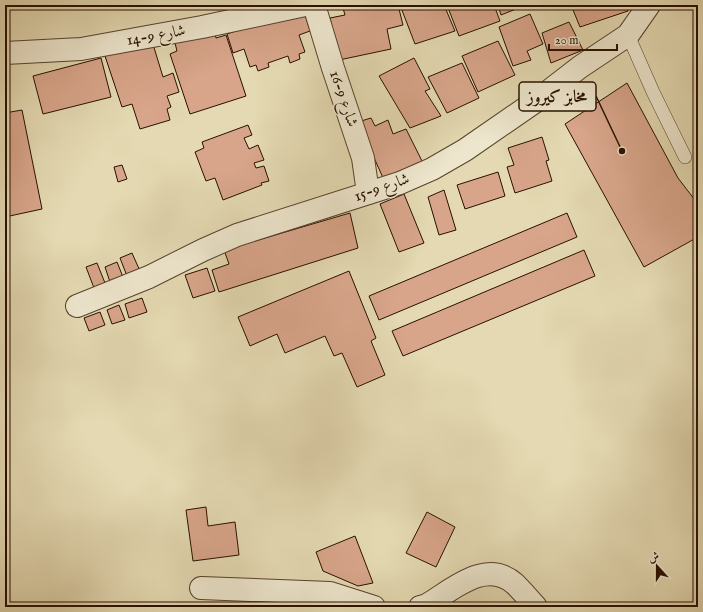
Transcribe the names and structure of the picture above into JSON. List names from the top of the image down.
{
  "streets": {
    "street": ["شارع 9-14", "شارع 9-16", "شارع 9-15"]
  },
  "crossings": [
    ["شارع 9-16", "شارع 9-15"]
  ],
  "places": ["مخابز كيروز"],
  "scale_bar": "20 m",
  "north": "top"
}
